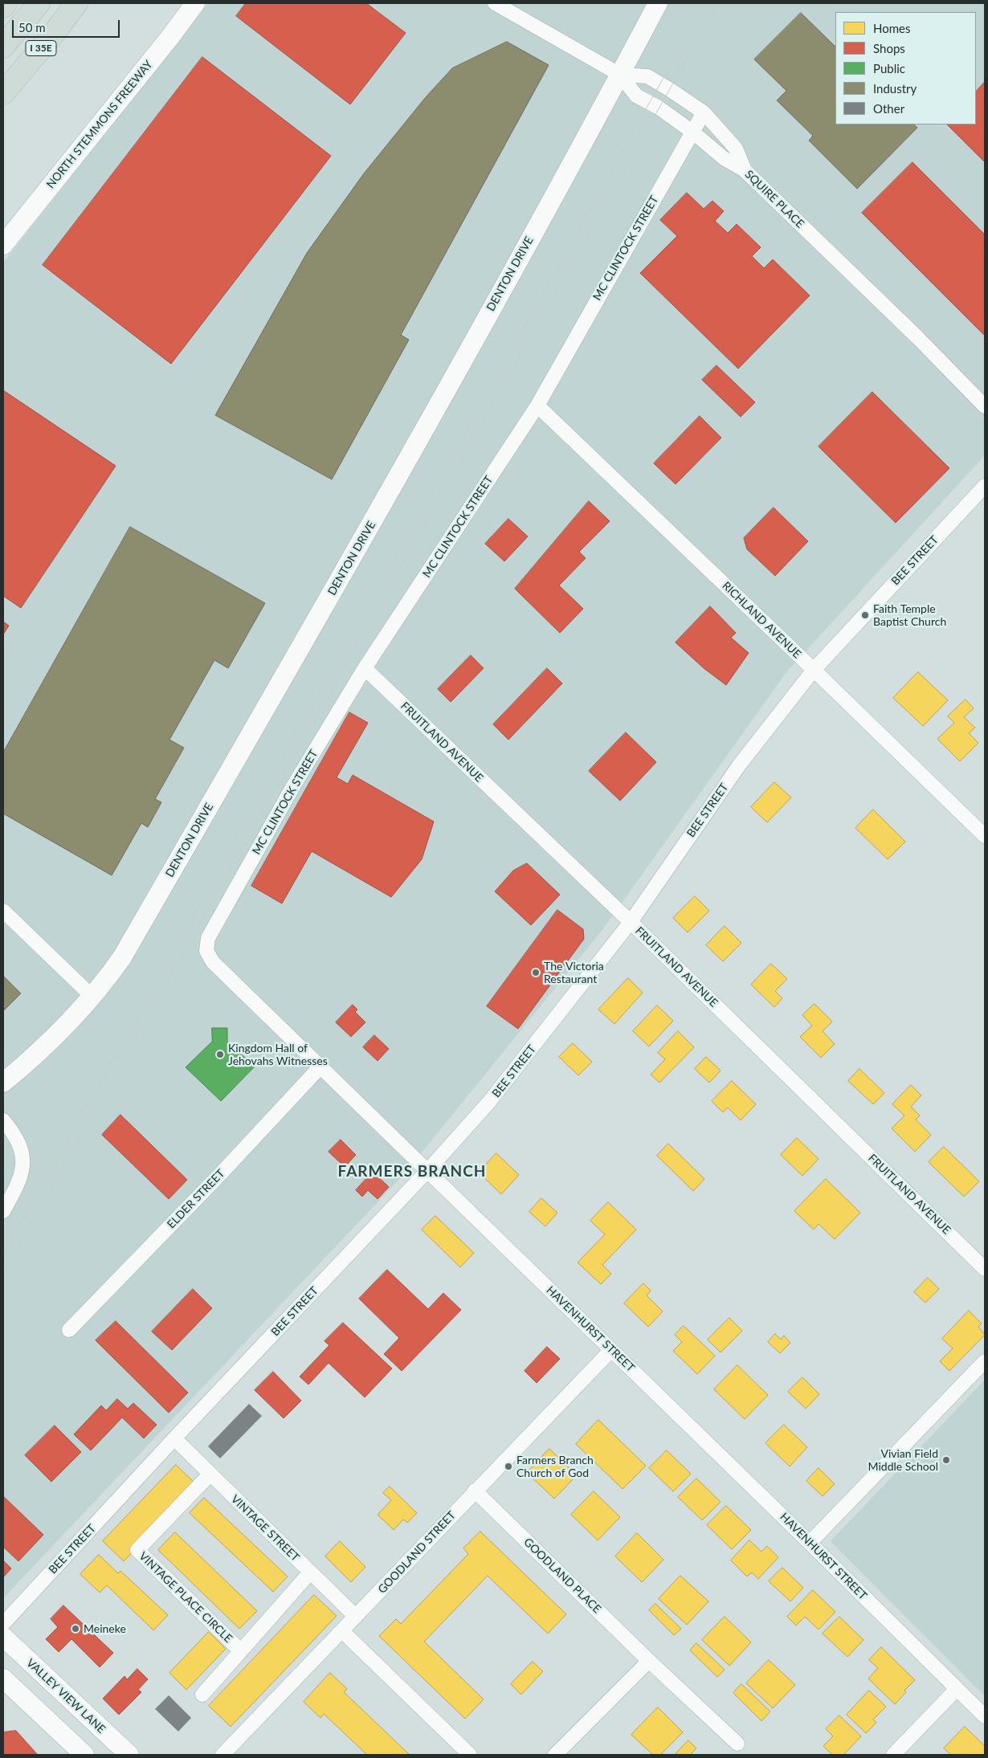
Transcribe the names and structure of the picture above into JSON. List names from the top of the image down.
{
  "streets": {
    "highway": ["I 35E"],
    "street": [
      "NORTH STEMMONS FREEWAY",
      "SQUIRE PLACE",
      "MC CLINTOCK STREET",
      "DENTON DRIVE",
      "BEE STREET",
      "RICHLAND AVENUE",
      "FRUITLAND AVENUE",
      "ELDER STREET",
      "HAVENHURST STREET",
      "VINTAGE STREET",
      "GOODLAND STREET",
      "GOODLAND PLACE",
      "VINTAGE PLACE CIRCLE",
      "VALLEY VIEW LANE"
    ]
  },
  "crossings": [
    ["SQUIRE PLACE", "MC CLINTOCK STREET"],
    ["SQUIRE PLACE", "DENTON DRIVE"],
    ["MC CLINTOCK STREET", "RICHLAND AVENUE"],
    ["MC CLINTOCK STREET", "FRUITLAND AVENUE"],
    ["MC CLINTOCK STREET", "HAVENHURST STREET"],
    ["BEE STREET", "RICHLAND AVENUE"],
    ["BEE STREET", "FRUITLAND AVENUE"],
    ["BEE STREET", "HAVENHURST STREET"],
    ["BEE STREET", "VINTAGE STREET"],
    ["ELDER STREET", "HAVENHURST STREET"],
    ["HAVENHURST STREET", "GOODLAND STREET"],
    ["VINTAGE STREET", "GOODLAND STREET"],
    ["VINTAGE STREET", "VINTAGE PLACE CIRCLE"],
    ["GOODLAND STREET", "GOODLAND PLACE"]
  ],
  "districts": ["FARMERS BRANCH"],
  "places": [
    "Faith Temple Baptist Church",
    "The Victoria Restaurant",
    "Kingdom Hall of Jehovahs Witnesses",
    "Vivian Field Middle School",
    "Farmers Branch Church of God",
    "Meineke"
  ],
  "legend": [
    "Homes",
    "Shops",
    "Public",
    "Industry",
    "Other"
  ],
  "scale_bar": "50 m"
}
